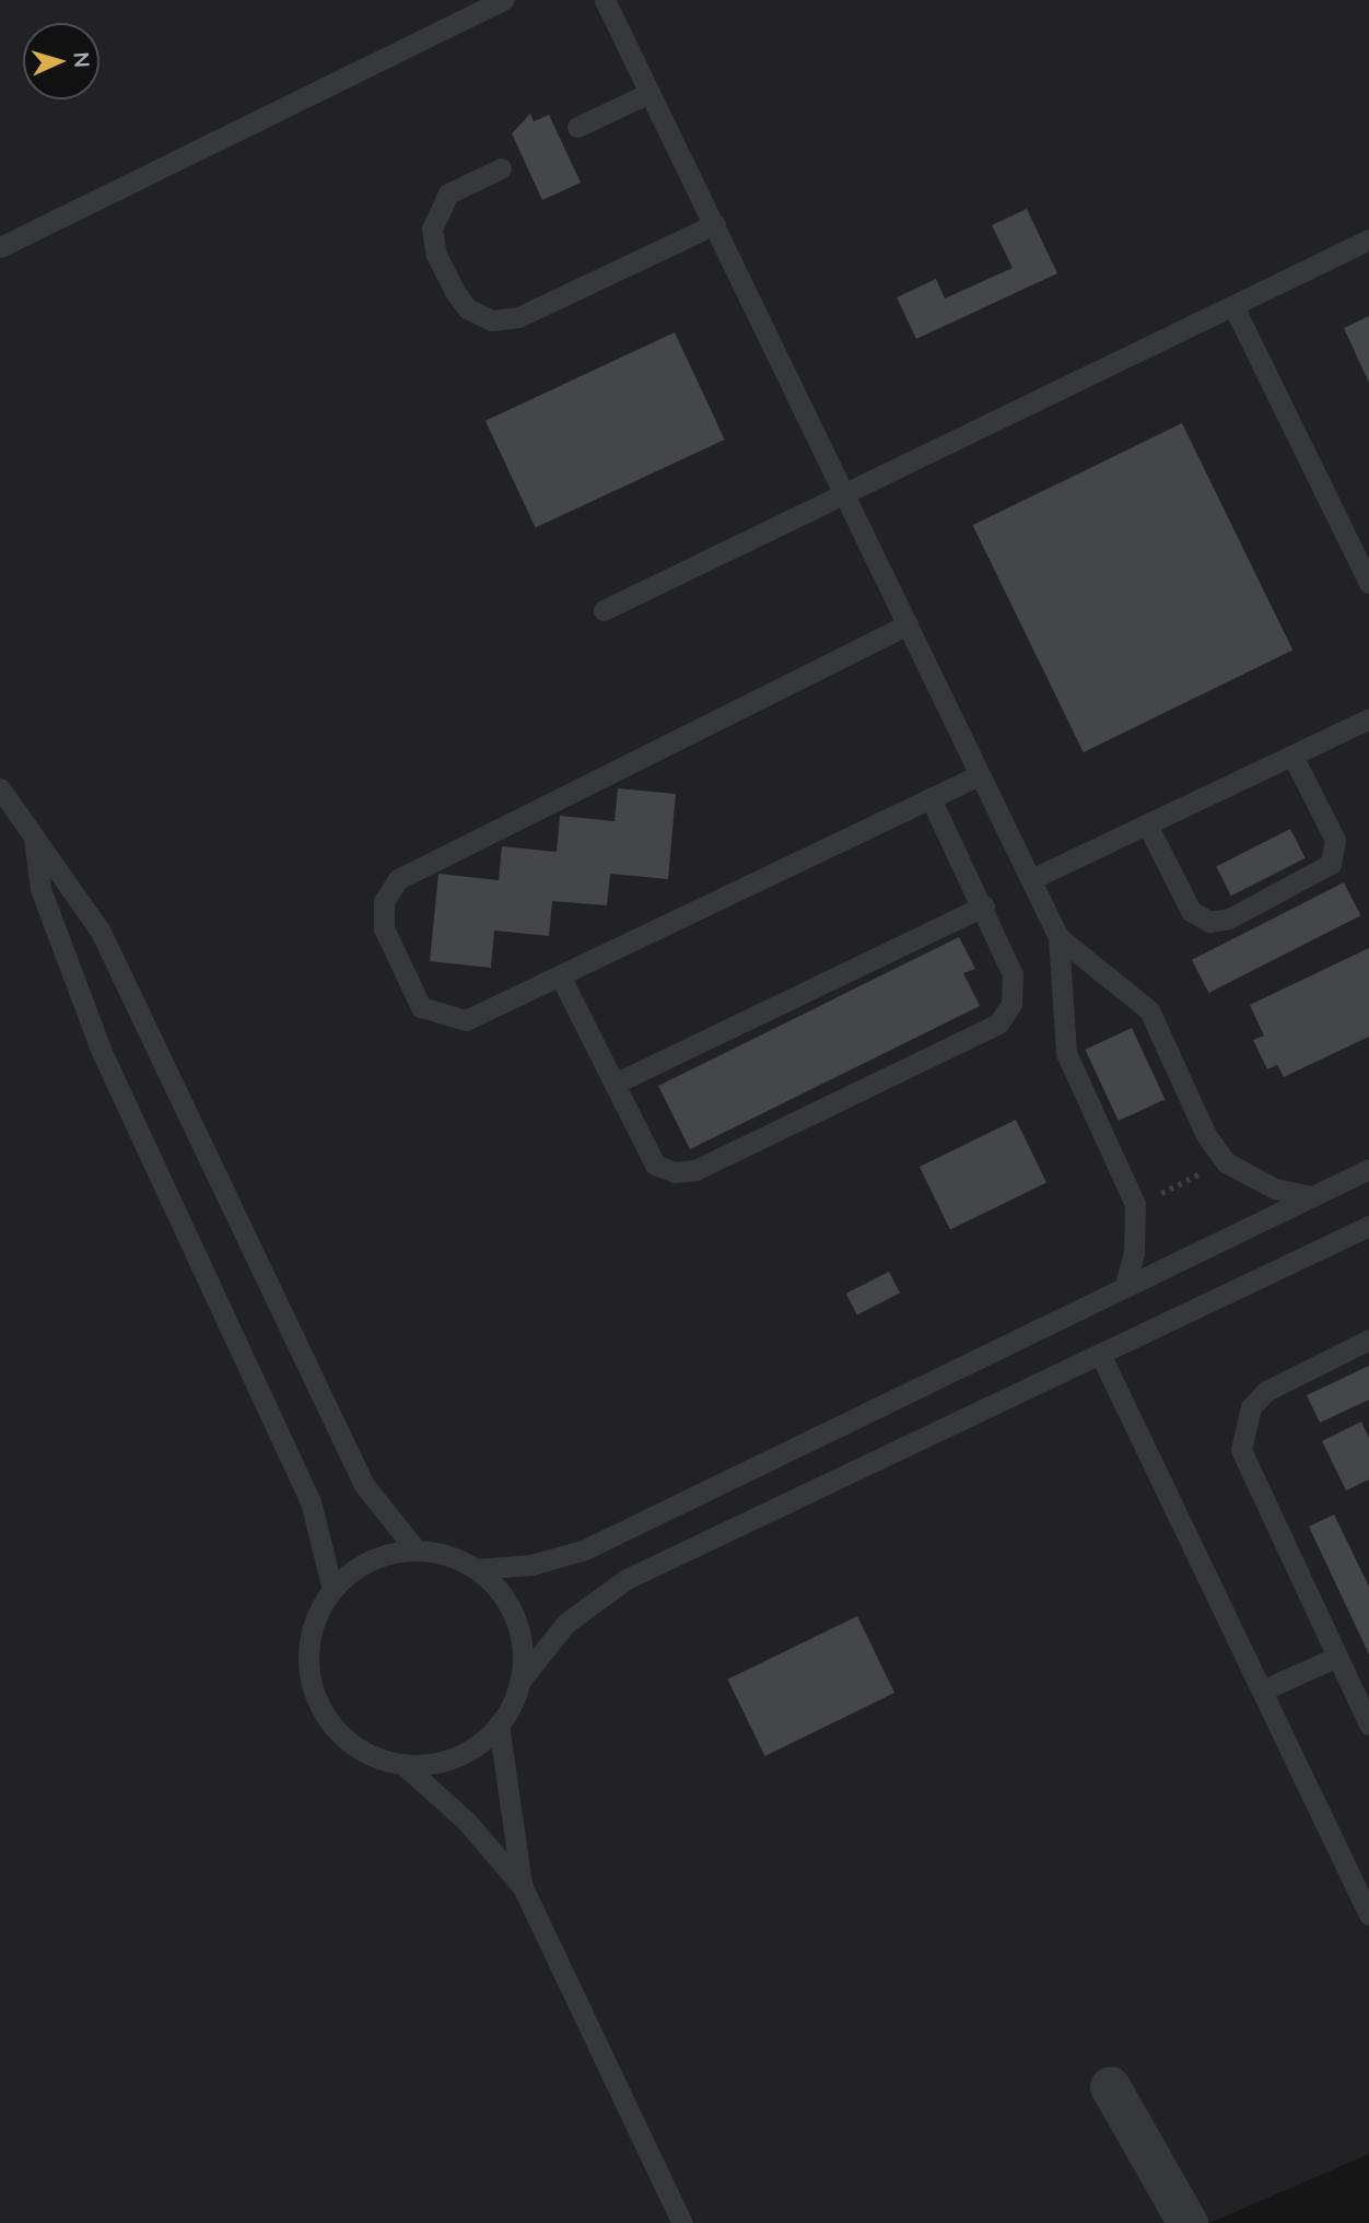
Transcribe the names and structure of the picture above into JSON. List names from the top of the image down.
{
  "north": "right"
}
